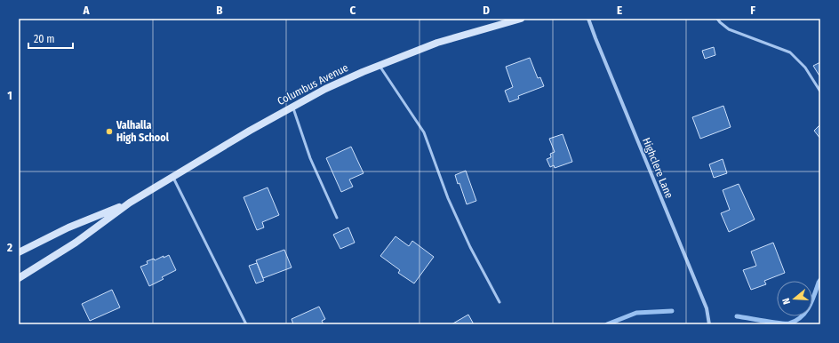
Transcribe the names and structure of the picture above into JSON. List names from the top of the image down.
{
  "streets": {
    "street": ["Columbus Avenue", "Highclere Lane"]
  },
  "places": ["Valhalla High School"],
  "scale_bar": "20 m",
  "north": "left",
  "grid": {
    "columns": [
      "A",
      "B",
      "C",
      "D",
      "E",
      "F"
    ],
    "rows": ["1", "2"]
  }
}
